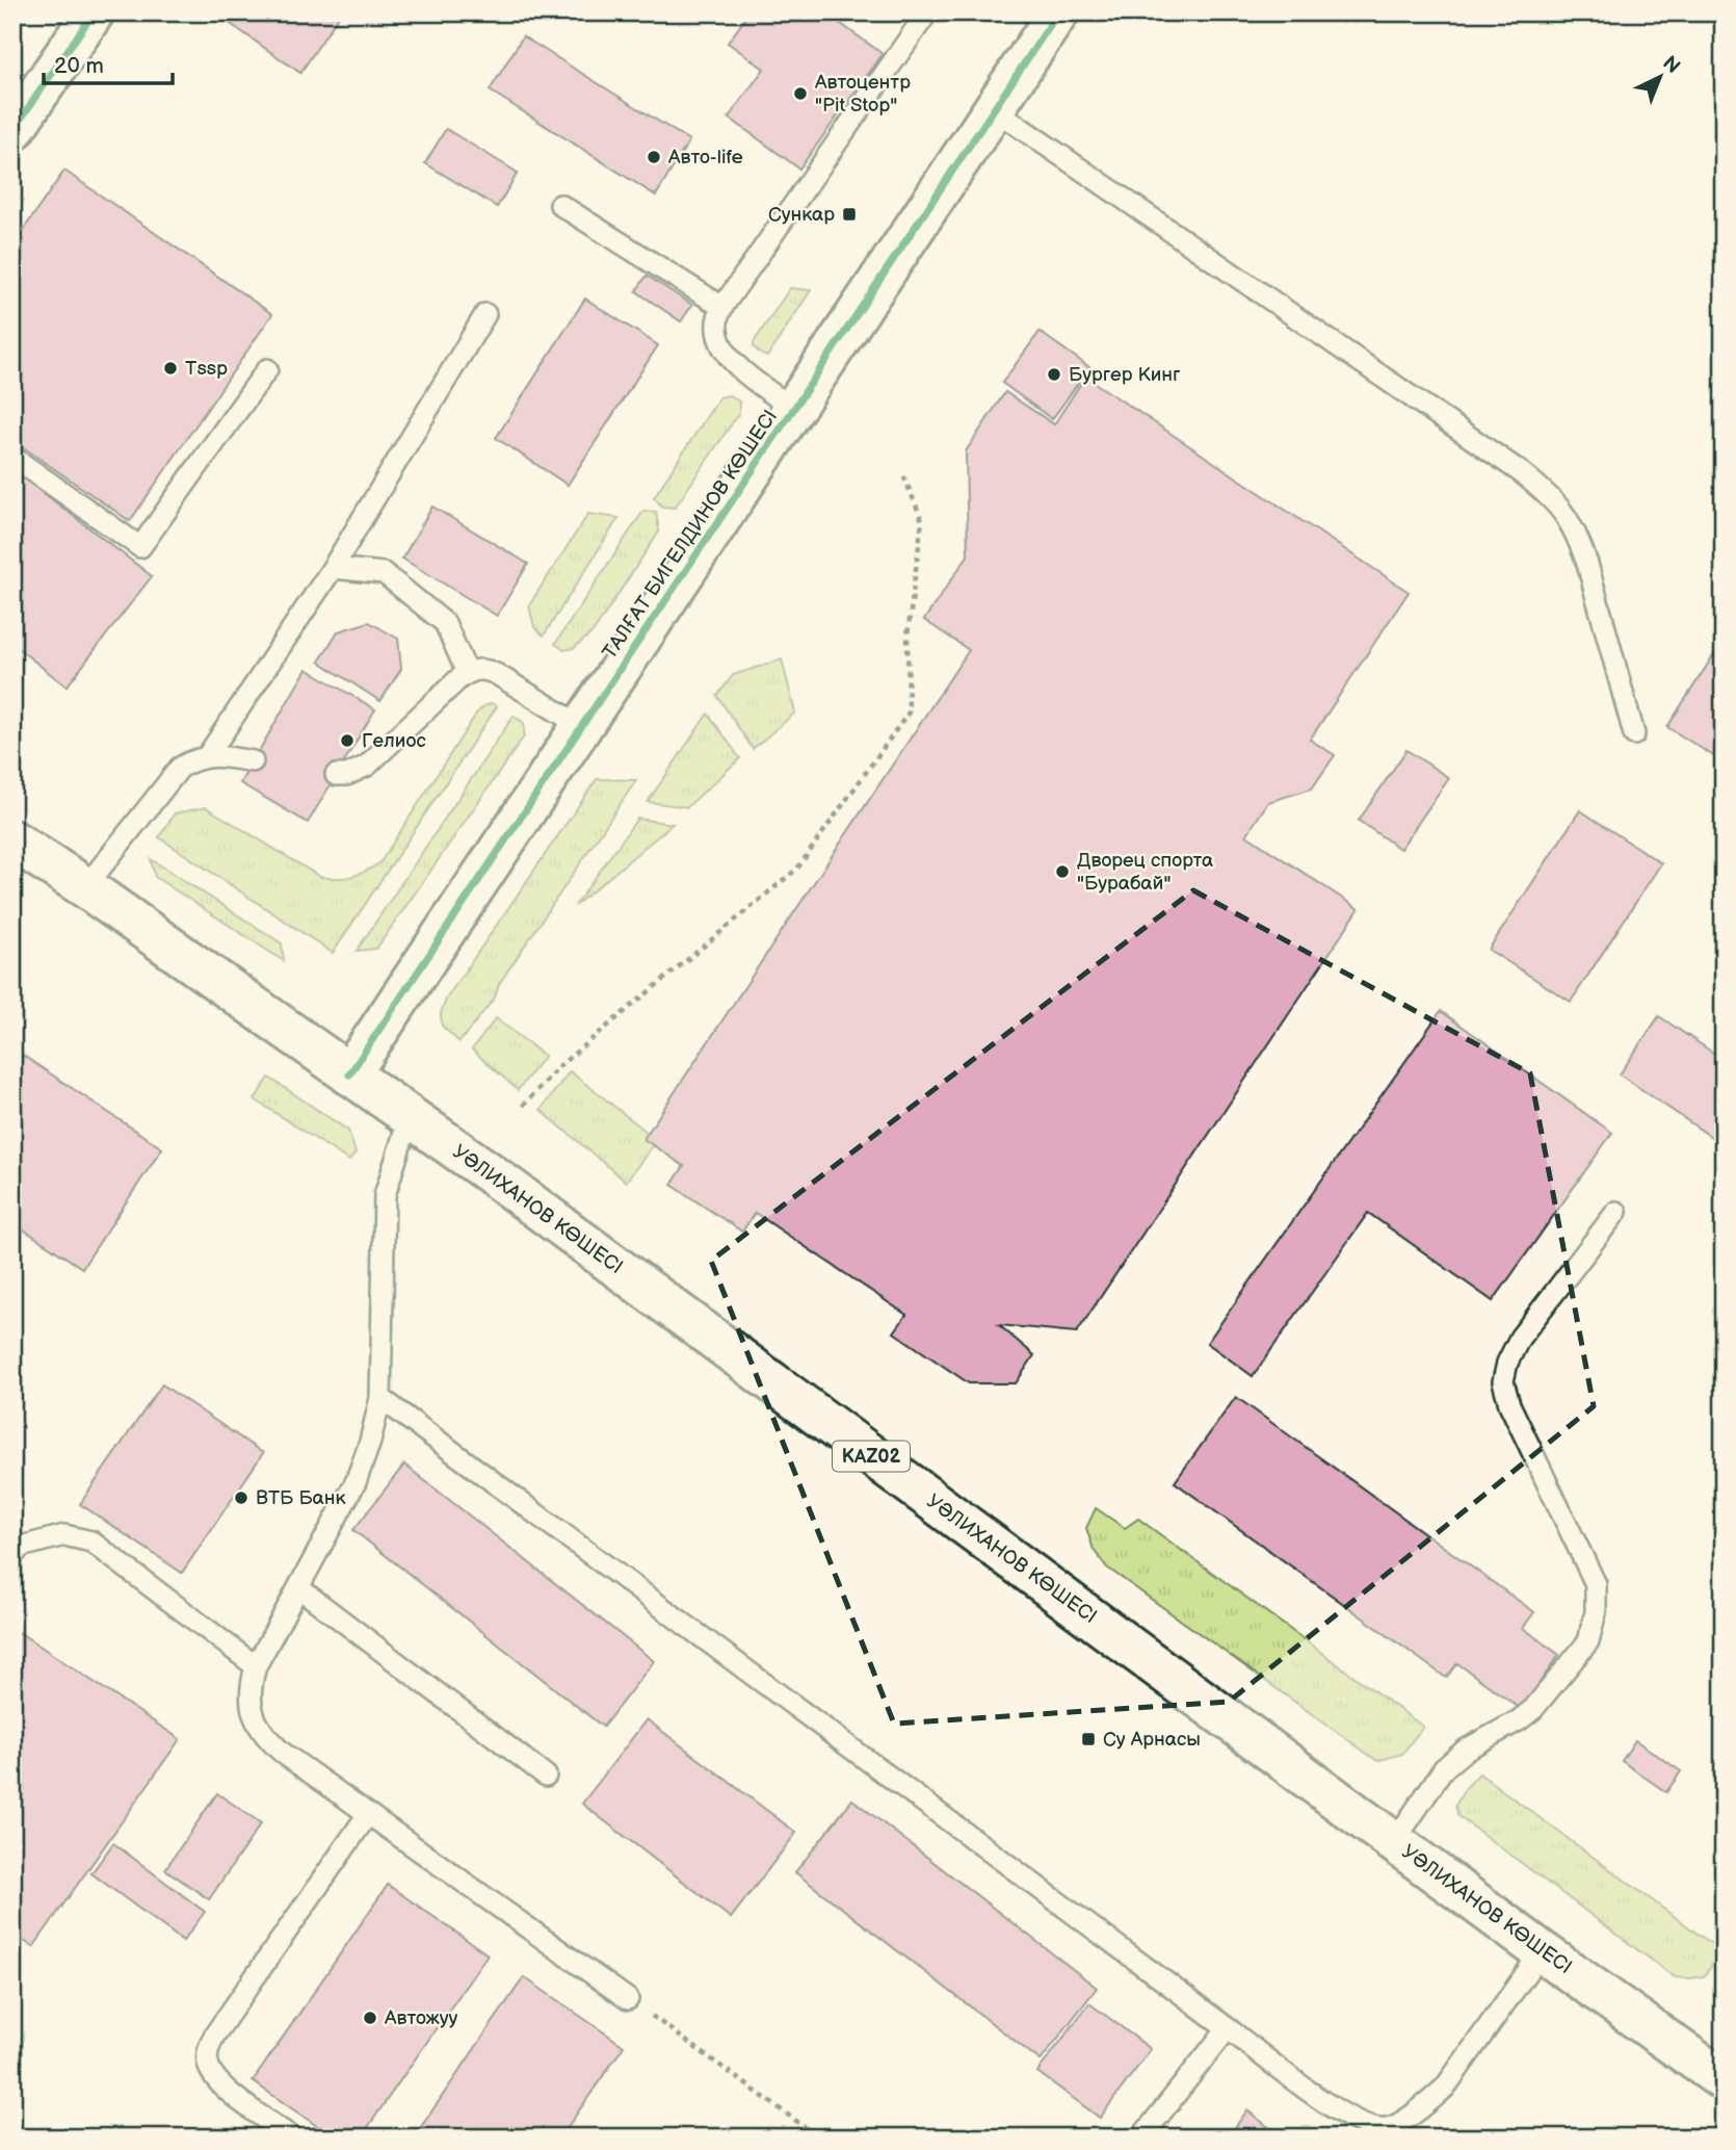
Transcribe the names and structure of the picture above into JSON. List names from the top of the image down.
{
  "streets": {
    "main road": ["ТАЛҒАТ БИГЕЛДИНОВ КӨШЕСІ", "УӘЛИХАНОВ КӨШЕСІ", "KАZ02"]
  },
  "crossings": [
    ["ТАЛҒАТ БИГЕЛДИНОВ КӨШЕСІ", "УӘЛИХАНОВ КӨШЕСІ"]
  ],
  "places": {
    "other": [
      "Автоцентр \"Pit Stop\"",
      "Авто-life",
      "Tssp",
      "Бургер Кинг",
      "Гелиос",
      "Дворец спорта \"Бурабай\"",
      "ВТБ Банк",
      "Автожуу"
    ],
    "transit": ["Сункар", "Су Арнасы"]
  },
  "scale_bar": "20 m",
  "north": "top right"
}
